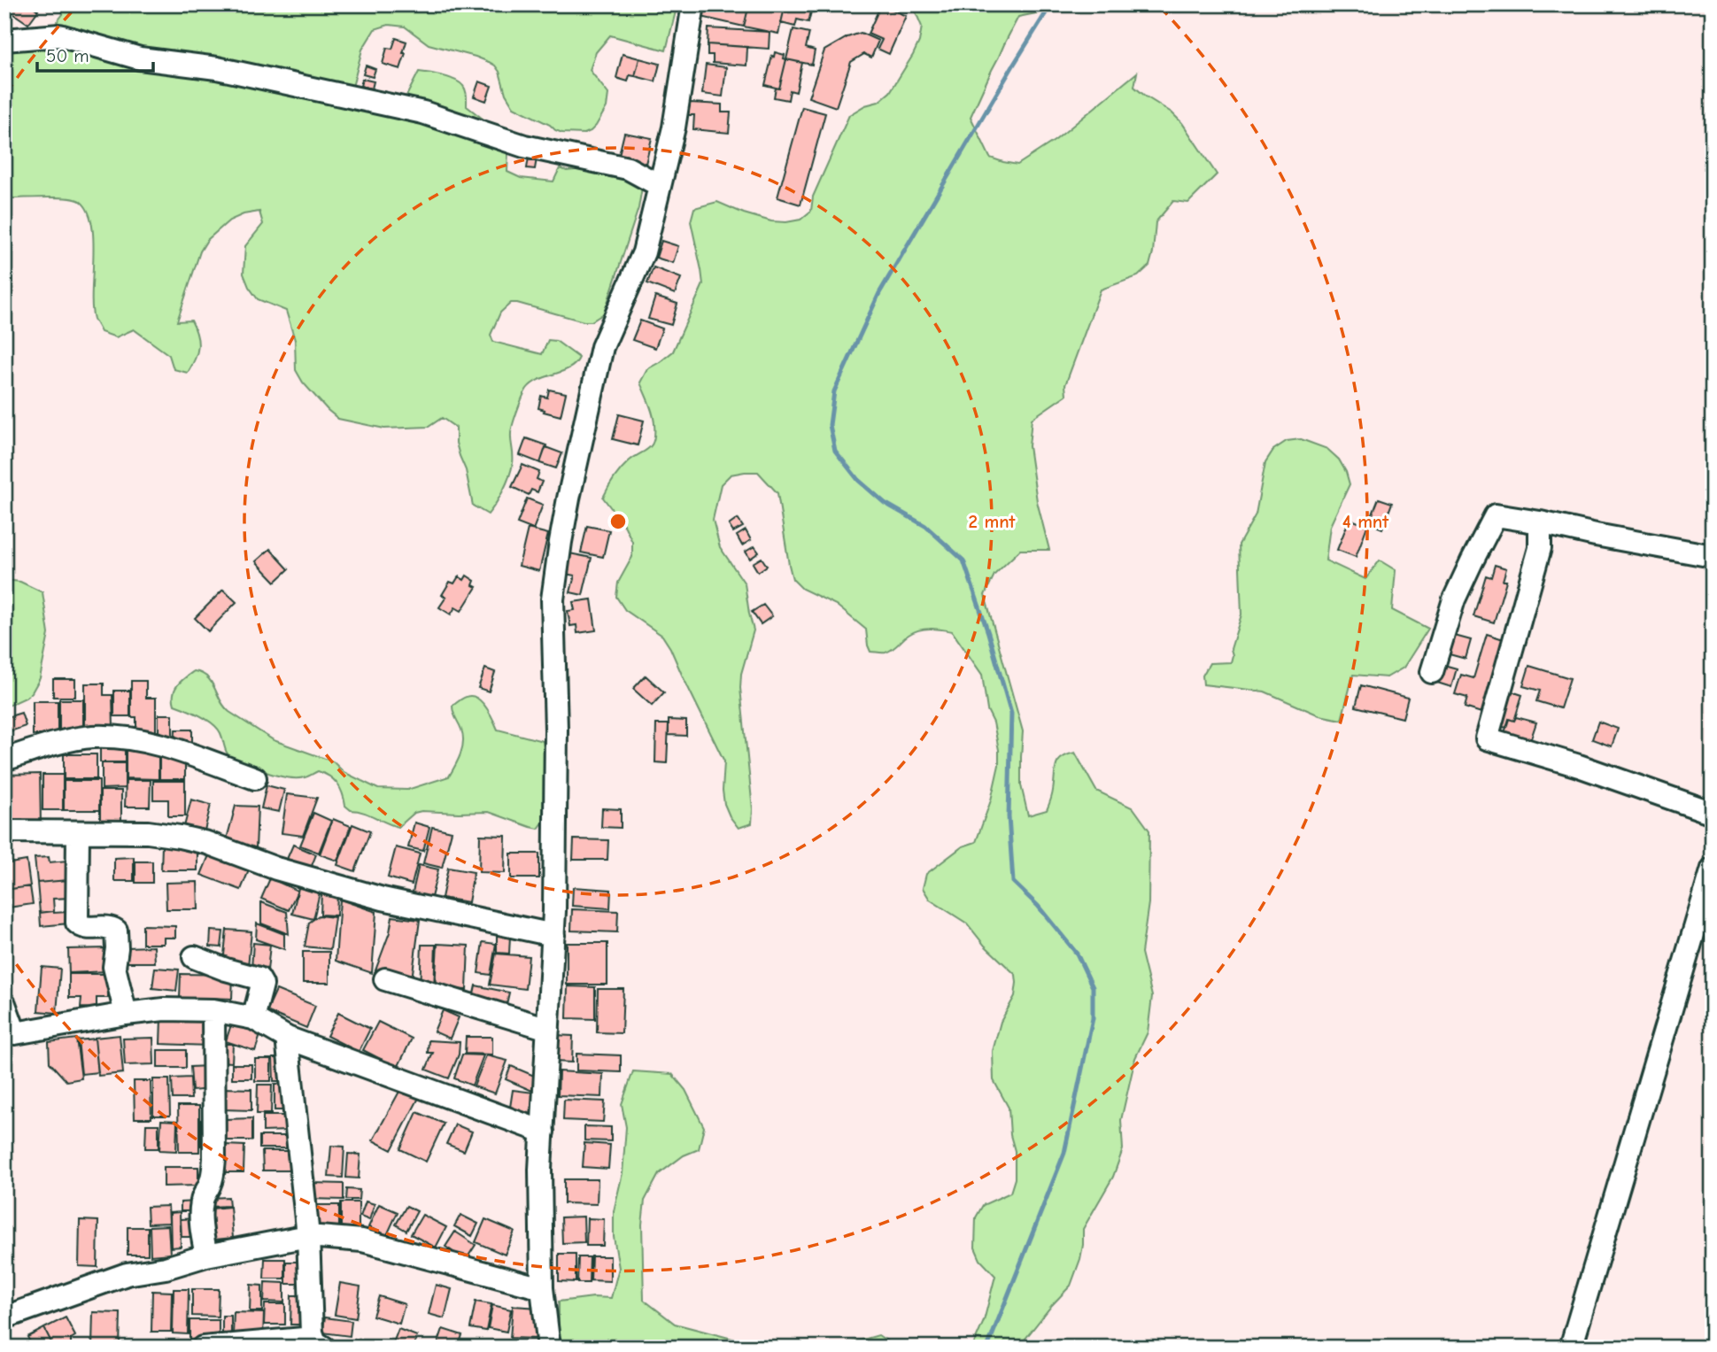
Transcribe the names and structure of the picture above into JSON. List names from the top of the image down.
{
  "scale_bar": "50 m",
  "rings": ["2 mnt", "4 mnt"]
}
